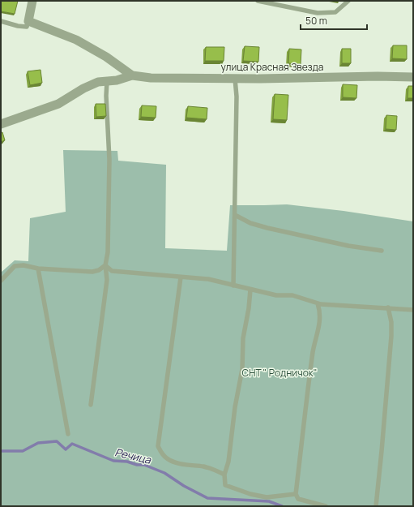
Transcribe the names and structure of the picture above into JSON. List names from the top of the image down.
{
  "streets": {
    "street": ["улица Красная Звезда"]
  },
  "water": ["Речица"],
  "parks": ["СНТ \" Родничок\""],
  "scale_bar": "50 m"
}
